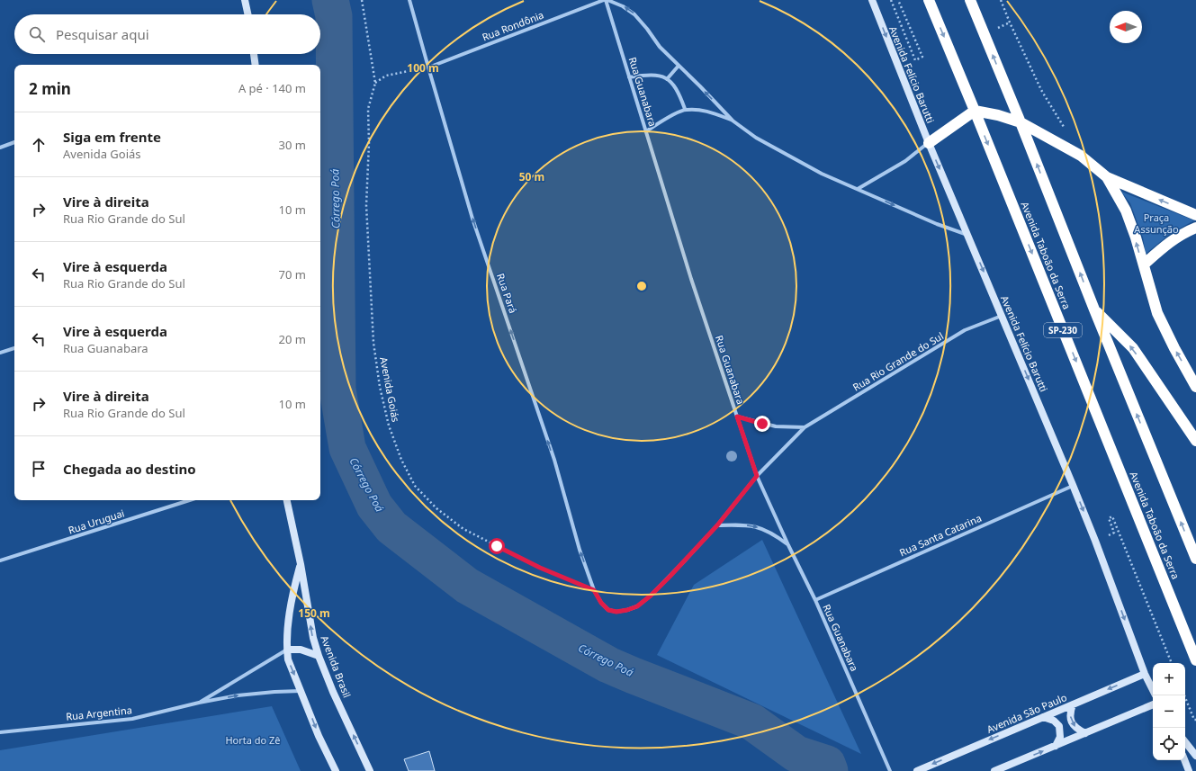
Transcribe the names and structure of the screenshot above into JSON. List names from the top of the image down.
{
  "streets": {
    "highway": ["Avenida Taboão da Serra", "SP-230"],
    "main road": ["Avenida Felício Barutti", "Avenida Brasil", "Avenida São Paulo"],
    "street": [
      "Rua Rondônia",
      "Rua Guanabara",
      "Rua Pará",
      "Rua Rio Grande do Sul",
      "Rua Uruguai",
      "Rua Santa Catarina",
      "Rua Argentina"
    ],
    "path": ["Avenida Goiás"]
  },
  "crossings": [
    ["Rua Rondônia", "Rua Guanabara"],
    ["Rua Rondônia", "Rua Pará"],
    ["Avenida Felício Barutti", "Rua Rio Grande do Sul"],
    ["Avenida Felício Barutti", "Rua Santa Catarina"],
    ["Avenida Felício Barutti", "Avenida São Paulo"],
    ["Rua Guanabara", "Rua Rio Grande do Sul"],
    ["Rua Guanabara", "Rua Santa Catarina"],
    ["Rua Pará", "Rua Rio Grande do Sul"],
    ["Rua Pará", "Avenida Goiás"],
    ["Rua Rio Grande do Sul", "Avenida Goiás"],
    ["Avenida Brasil", "Rua Argentina"]
  ],
  "one_way": ["Avenida Felício Barutti", "Rua Pará"],
  "water": ["Córrego Poá"],
  "parks": ["Praça Assunção", "Horta do Zê"],
  "north": "left",
  "page": {
    "search": "Pesquisar aqui",
    "heading": ["2 min", "A pé · 140 m"],
    "list": [
      ["Siga em frente", "Avenida Goiás", "30 m"],
      ["Vire à direita", "Rua Rio Grande do Sul", "10 m"],
      ["Vire à esquerda", "Rua Rio Grande do Sul", "70 m"],
      ["Vire à esquerda", "Rua Guanabara", "20 m"],
      ["Vire à direita", "Rua Rio Grande do Sul", "10 m"],
      "Chegada ao destino"
    ],
    "map_buttons": ["+", "−"]
  },
  "rings": ["100 m", "50 m", "150 m"]
}
